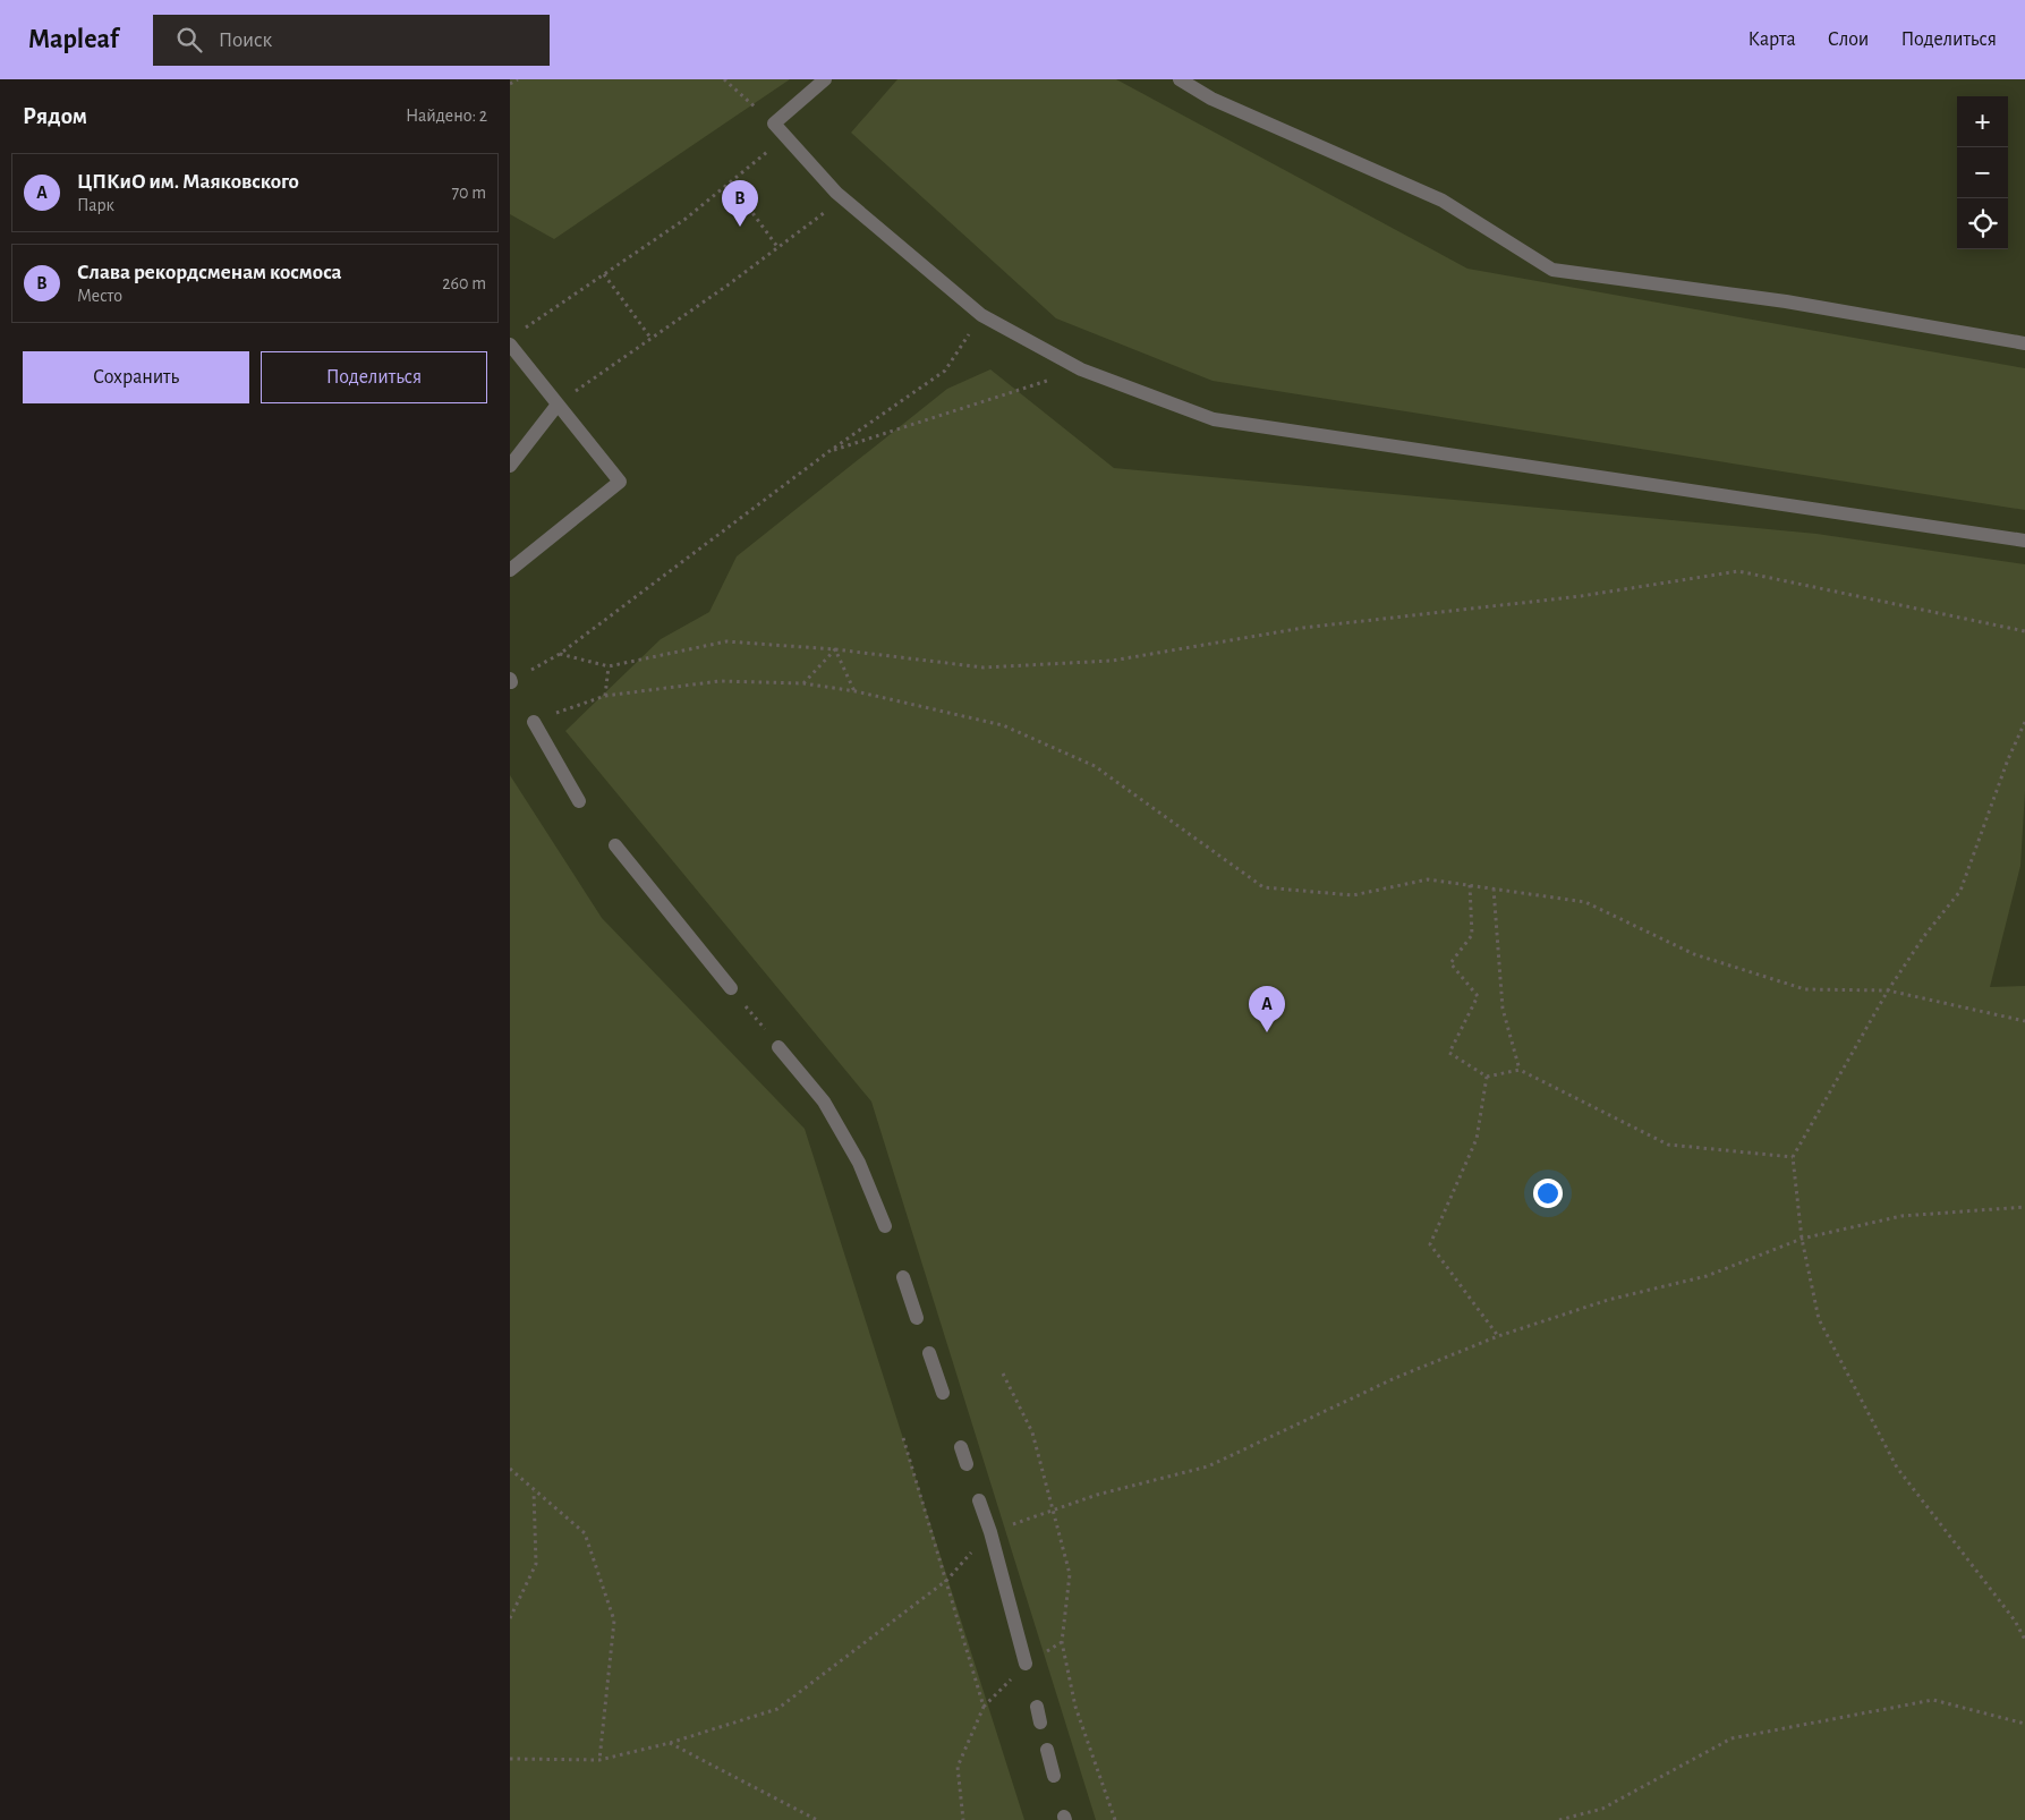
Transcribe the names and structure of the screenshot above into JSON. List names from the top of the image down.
{
  "page": {
    "header": "Mapleaf",
    "search": "Поиск",
    "nav": ["Карта", "Слои", "Поделиться"],
    "heading": ["Рядом", "Найдено: 2"],
    "map_buttons": ["+", "−"],
    "list": [
      {
        "mark": "A",
        "name": "ЦПКиО им. Маяковского",
        "note": "Парк",
        "value": "70 m"
      },
      {
        "mark": "B",
        "name": "Слава рекордсменам космоса",
        "note": "Место",
        "value": "260 m"
      }
    ],
    "pins": ["B", "A"],
    "buttons": ["Сохранить", "Поделиться"]
  }
}
